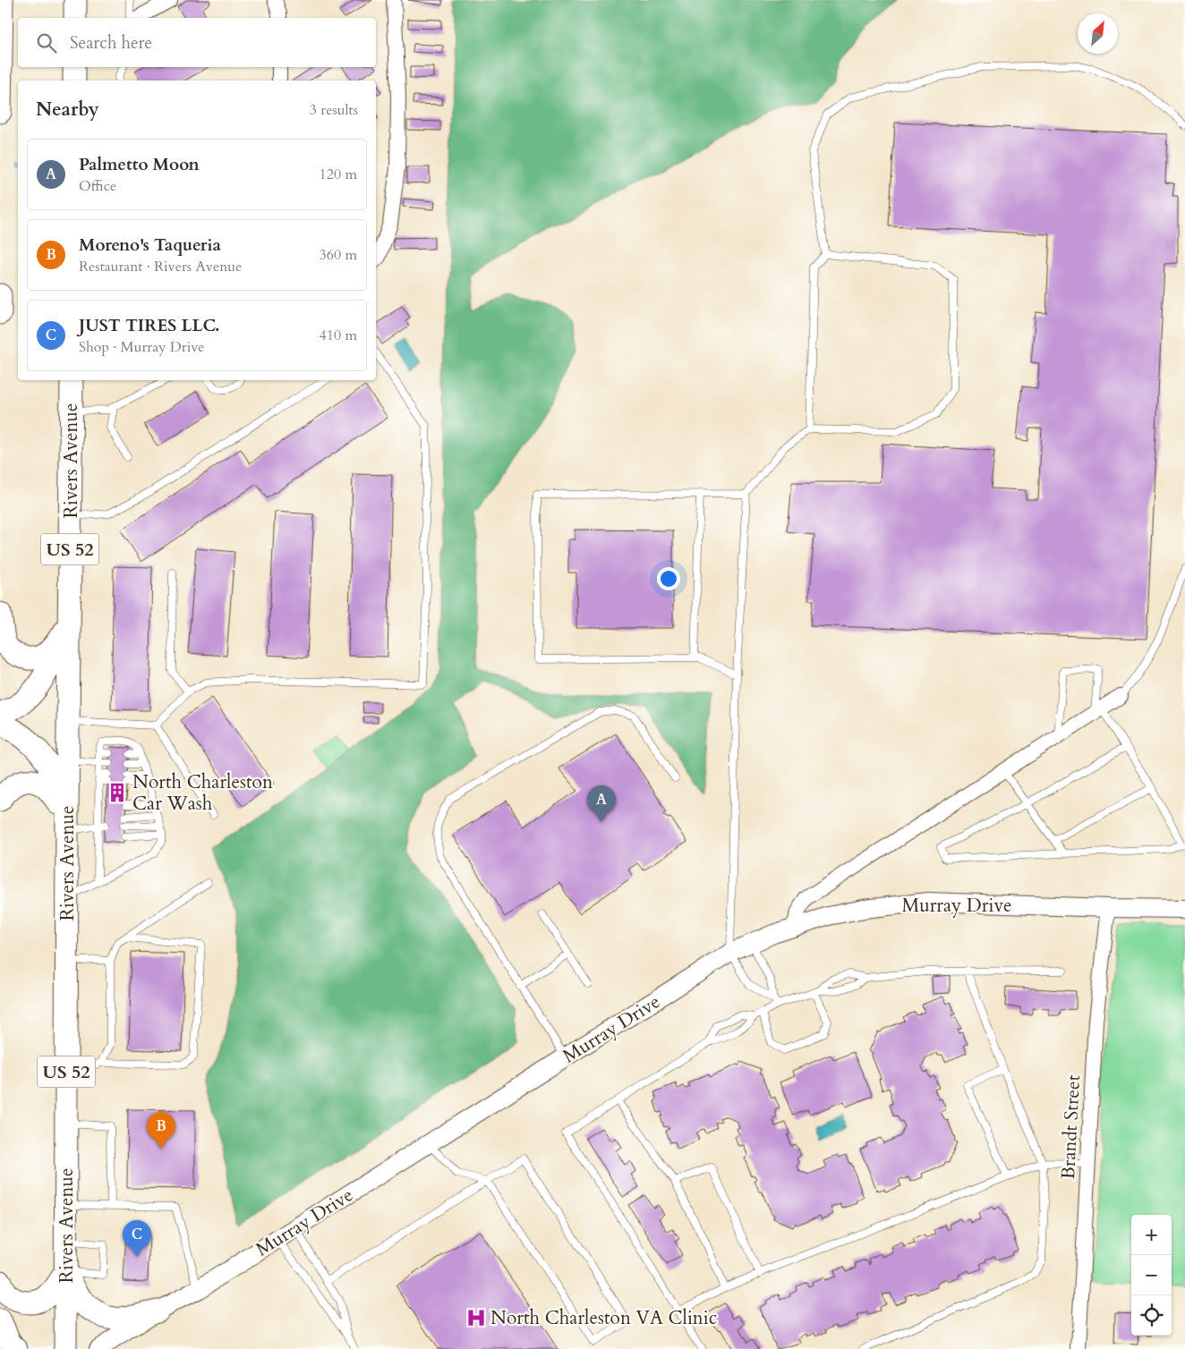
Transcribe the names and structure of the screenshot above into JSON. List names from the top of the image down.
{
  "streets": {
    "main road": ["Rivers Avenue", "US 52"],
    "street": ["Murray Drive", "Brandt Street"]
  },
  "crossings": [
    ["Murray Drive", "Brandt Street"]
  ],
  "places": {
    "building": ["North Charleston Car Wash"],
    "hospital": ["North Charleston VA Clinic"]
  },
  "north": "top right",
  "page": {
    "search": "Search here",
    "heading": ["Nearby", "3 results"],
    "list": [
      {
        "mark": "A",
        "name": "Palmetto Moon",
        "note": "Office",
        "value": "120 m"
      },
      {
        "mark": "B",
        "name": "Moreno's Taqueria",
        "note": "Restaurant · Rivers Avenue",
        "value": "360 m"
      },
      {
        "mark": "C",
        "name": "JUST TIRES LLC.",
        "note": "Shop · Murray Drive",
        "value": "410 m"
      }
    ],
    "pins": ["A", "B", "C"],
    "map_buttons": ["+", "−"]
  }
}
